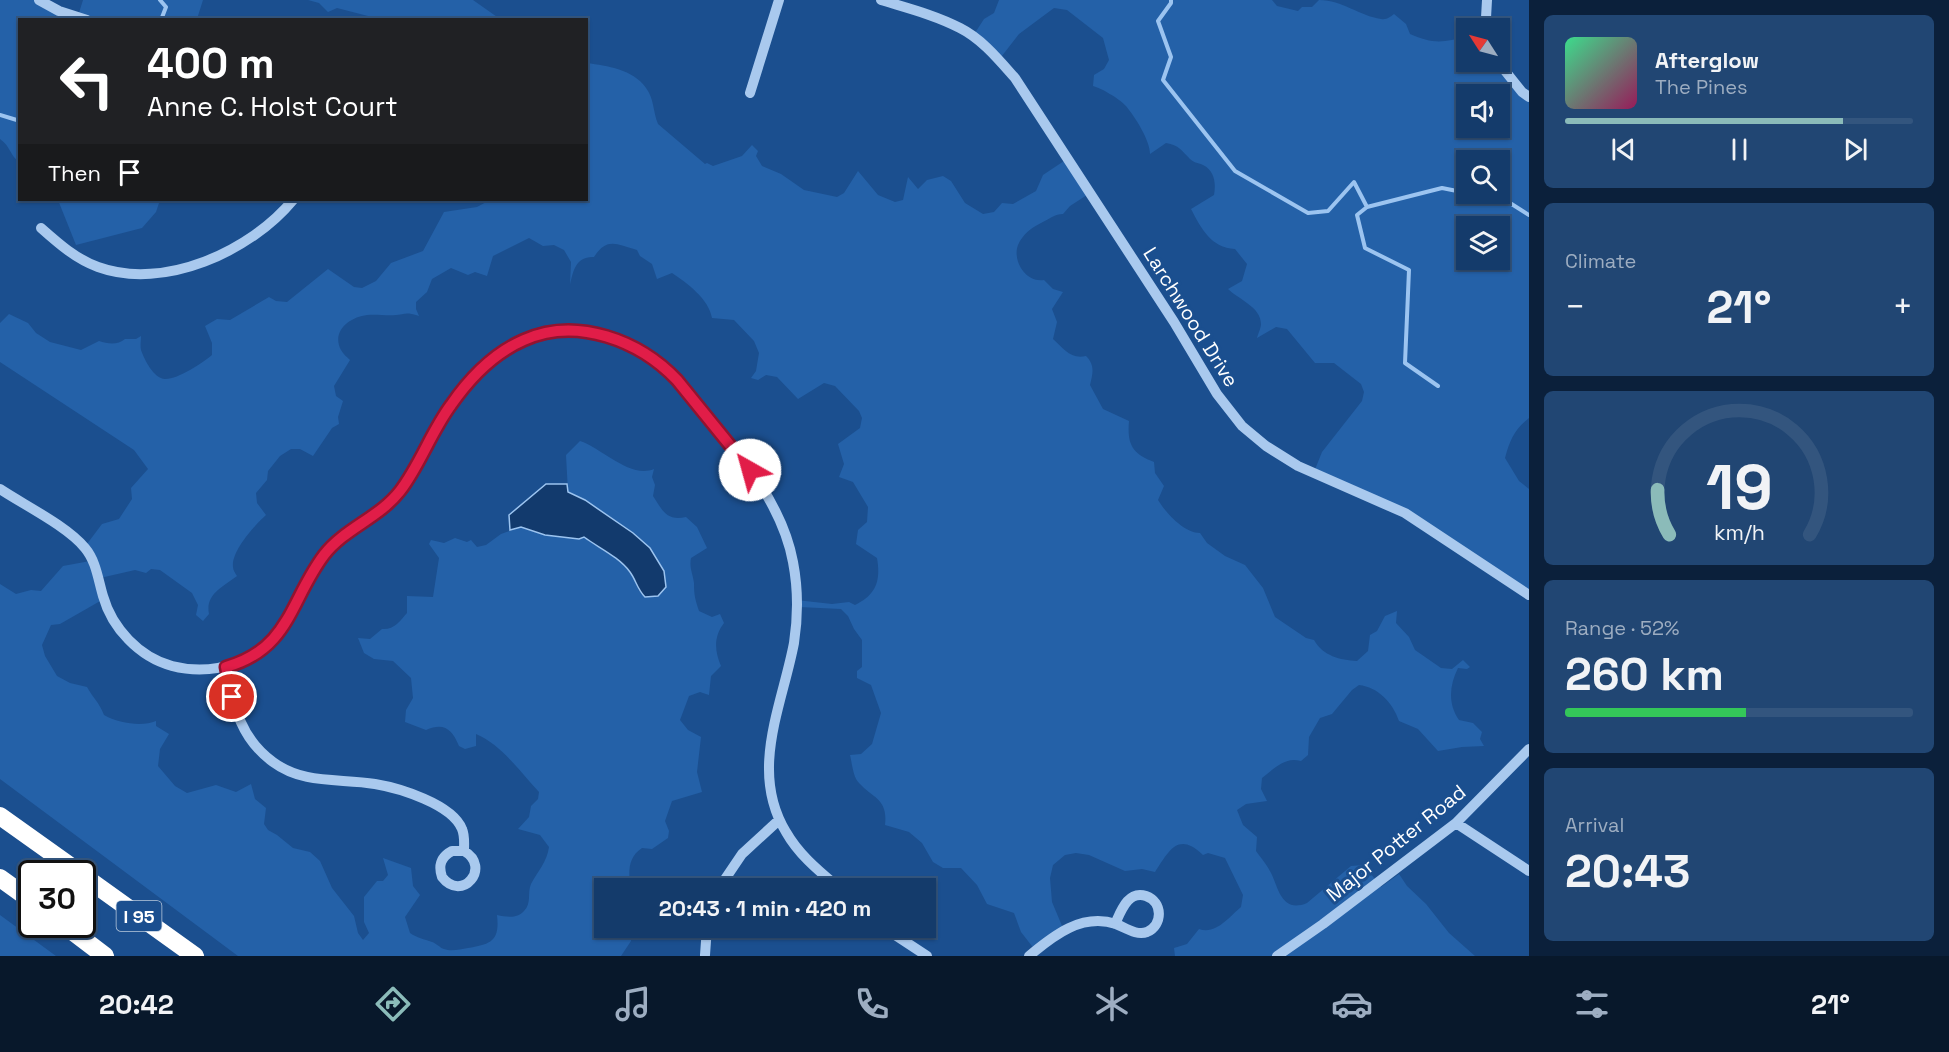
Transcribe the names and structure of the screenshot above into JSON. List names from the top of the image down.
{
  "streets": {
    "highway": ["I 95"],
    "street": ["Larchwood Drive", "Major Potter Road"]
  },
  "north": "top left",
  "page": {
    "turn": ["400 m", "Anne C. Holst Court"],
    "song": ["Afterglow", "The Pines"],
    "then": "Then",
    "tile": [
      "Climate",
      ["Range · 52%", "260 km"],
      ["Arrival", "20:43"]
    ],
    "heat": ["−", "21°", "+"],
    "limit": "30",
    "trip": "20:43 · 1 min · 420 m",
    "tabs": ["20:42", "21°"],
    "gauge": ["19", "km/h"]
  }
}
